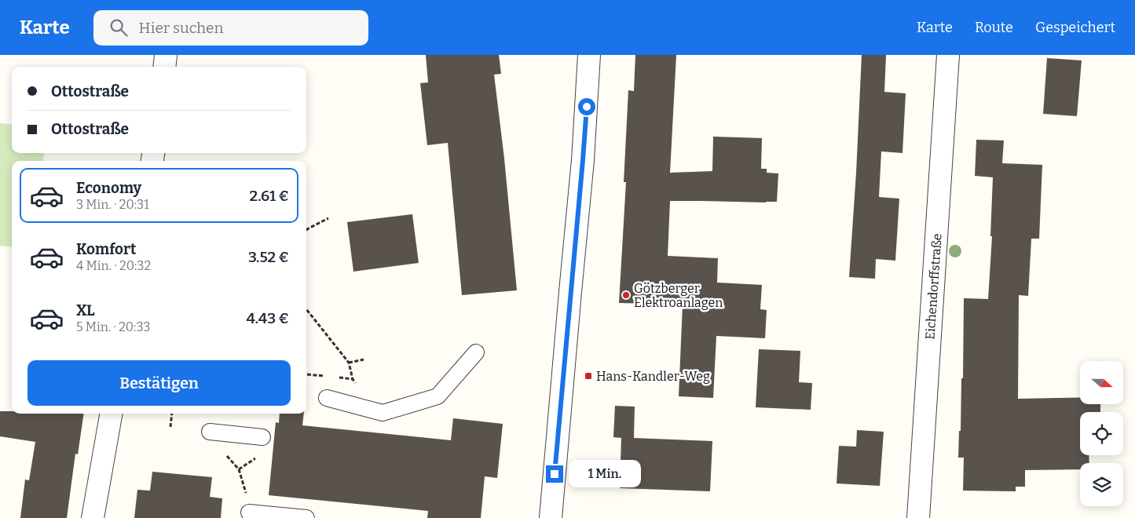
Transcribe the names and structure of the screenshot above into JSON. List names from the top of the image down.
{
  "streets": {
    "street": ["Eichendorffstraße"]
  },
  "places": {
    "other": ["Götzberger Elektroanlagen"],
    "transit": ["Hans-Kandler-Weg"]
  },
  "north": "right",
  "page": {
    "header": "Karte",
    "search": "Hier suchen",
    "nav": ["Karte", "Route", "Gespeichert"],
    "banner": ["Ottostraße", "Ottostraße"],
    "list": [
      {
        "name": "Economy",
        "note": "3 Min. · 20:31",
        "value": "2.61 €"
      },
      {
        "name": "Komfort",
        "note": "4 Min. · 20:32",
        "value": "3.52 €"
      },
      {
        "name": "XL",
        "note": "5 Min. · 20:33",
        "value": "4.43 €"
      }
    ],
    "buttons": "Bestätigen",
    "bubble": "1 Min."
  }
}
